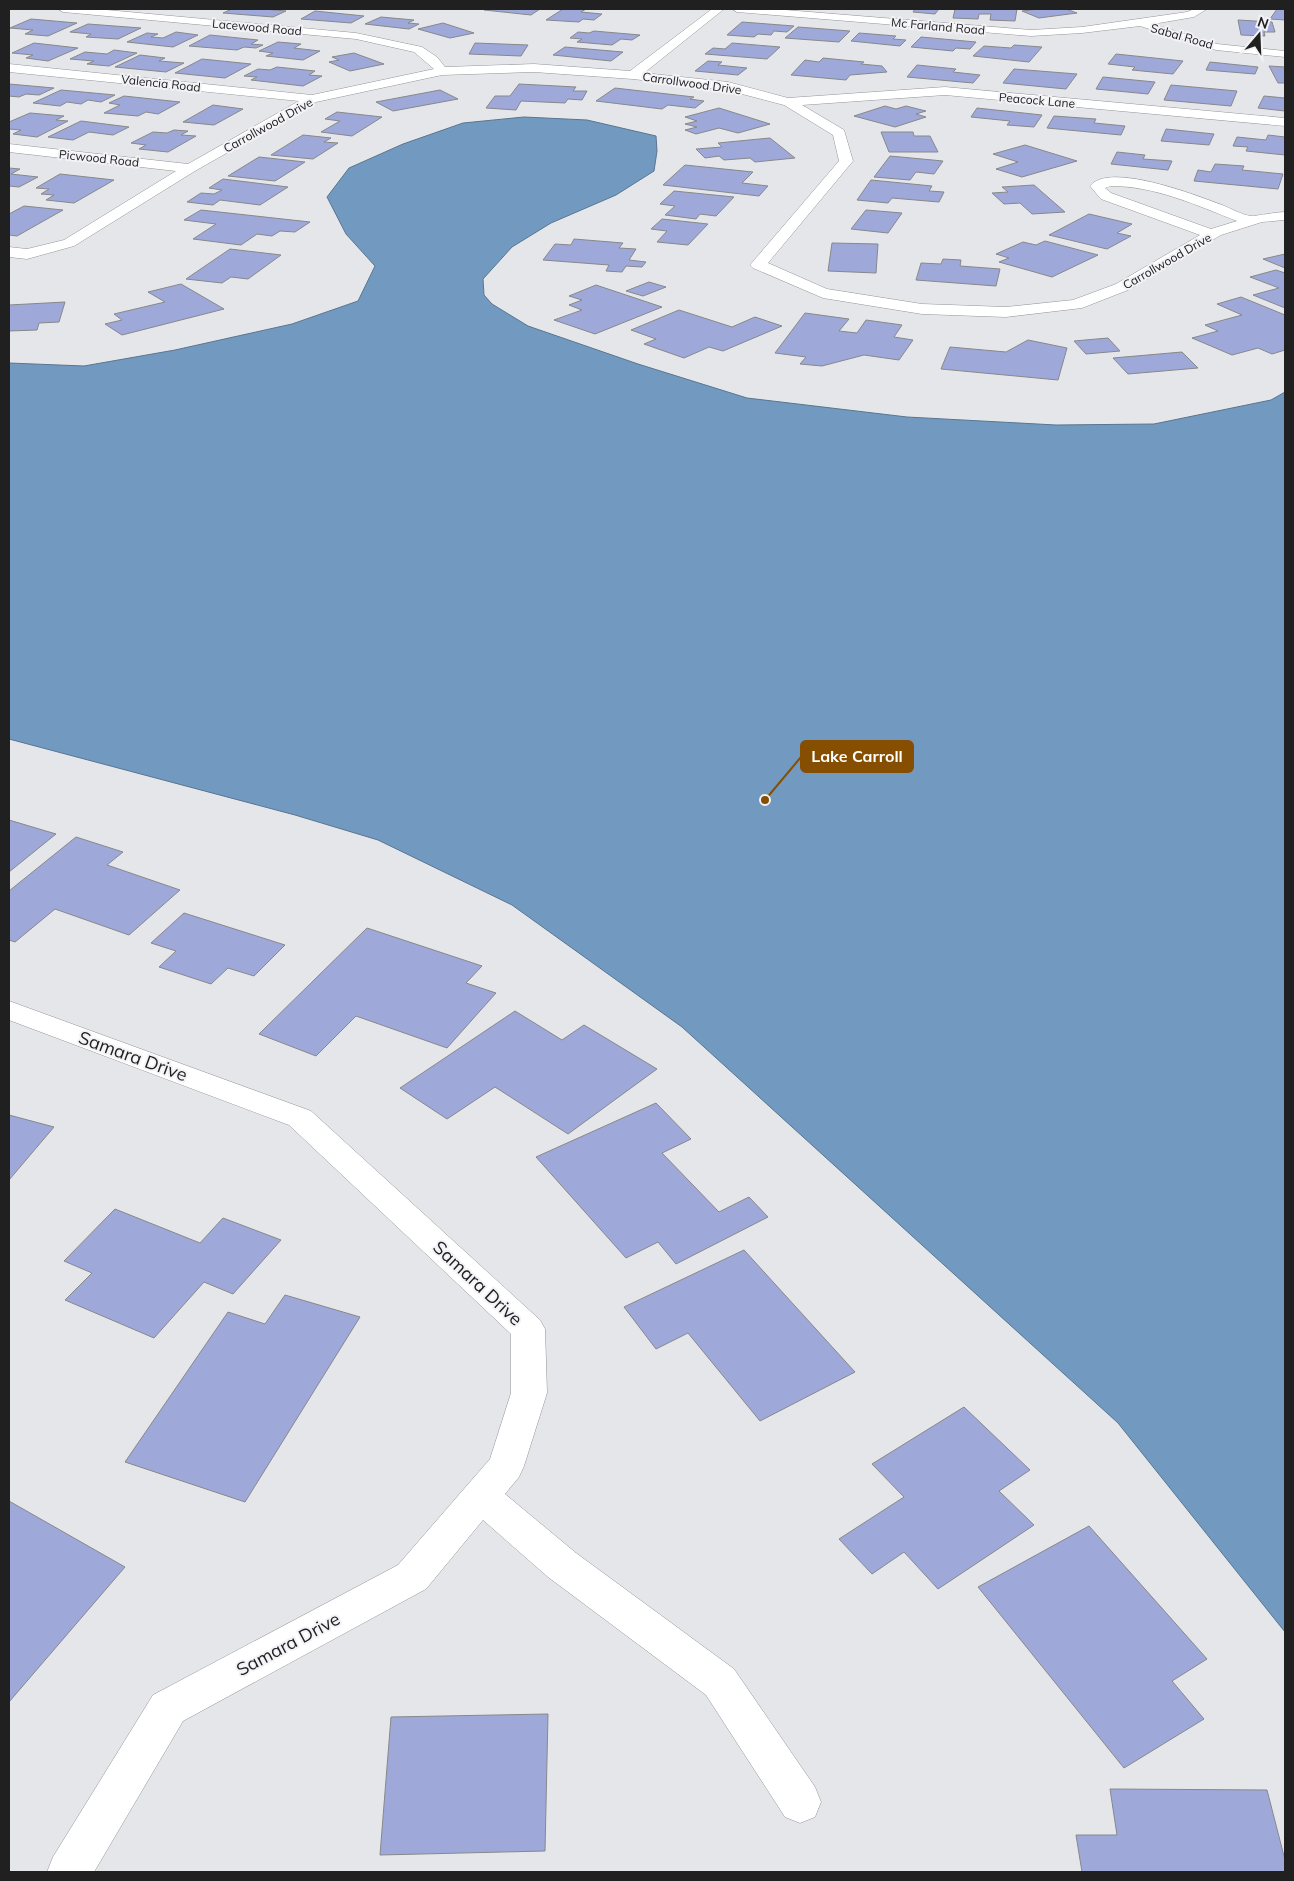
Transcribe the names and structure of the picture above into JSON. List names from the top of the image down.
{
  "streets": {
    "street": [
      "Mc Farland Road",
      "Lacewood Road",
      "Sabal Road",
      "Valencia Road",
      "Carrollwood Drive",
      "Peacock Lane",
      "Picwood Road",
      "Samara Drive"
    ]
  },
  "crossings": [
    ["Mc Farland Road", "Sabal Road"],
    ["Lacewood Road", "Carrollwood Drive"],
    ["Valencia Road", "Carrollwood Drive"],
    ["Carrollwood Drive", "Peacock Lane"],
    ["Carrollwood Drive", "Picwood Road"]
  ],
  "places": ["Lake Carroll"],
  "north": "top"
}
